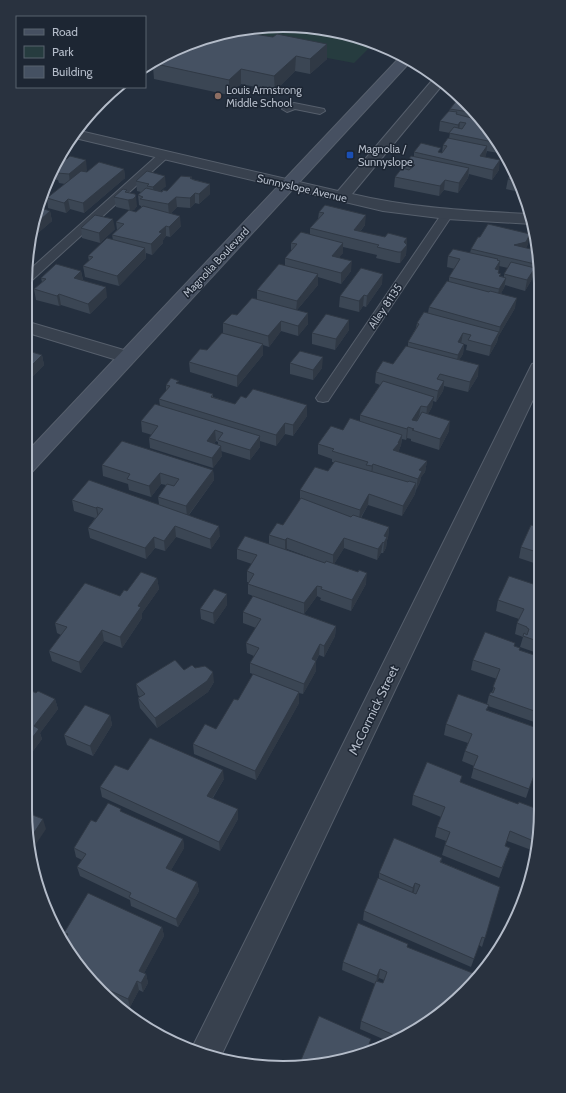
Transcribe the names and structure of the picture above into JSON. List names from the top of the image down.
{
  "streets": {
    "main road": ["Magnolia Boulevard"],
    "street": ["Sunnyslope Avenue", "McCormick Street"],
    "lane": ["Alley 81135"]
  },
  "crossings": [
    ["Sunnyslope Avenue", "Magnolia Boulevard"],
    ["Sunnyslope Avenue", "Alley 81135"]
  ],
  "places": {
    "other": ["Louis Armstrong Middle School"],
    "transit": ["Magnolia / Sunnyslope"]
  },
  "legend": ["Road", "Park", "Building"]
}
